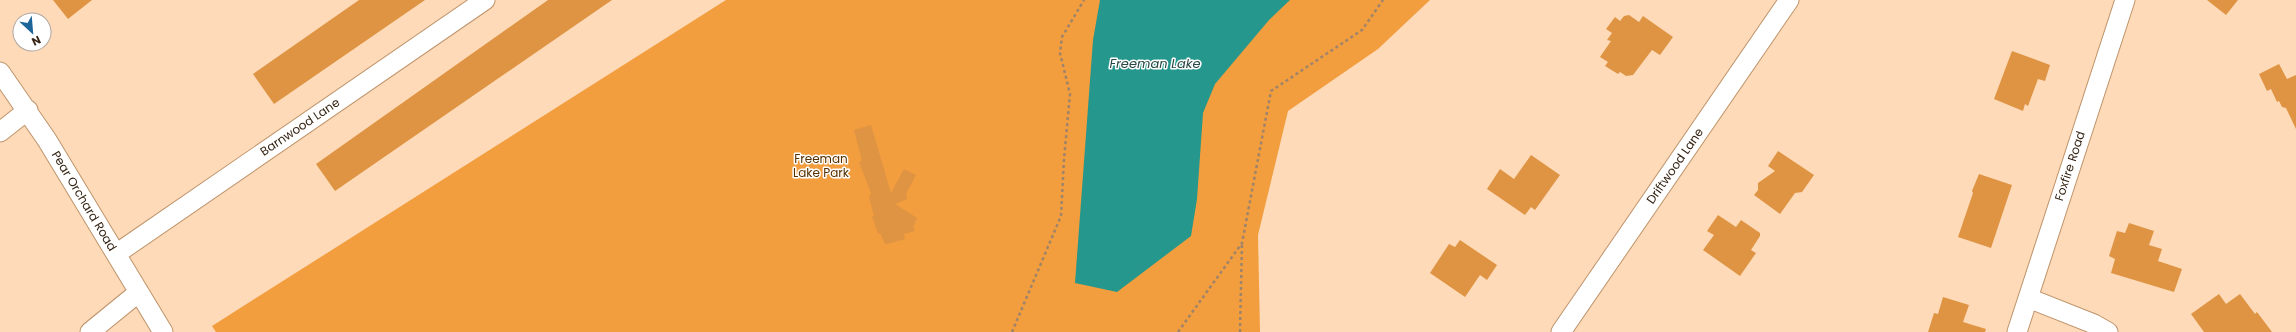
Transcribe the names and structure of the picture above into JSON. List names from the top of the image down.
{
  "streets": {
    "street": [
      "Barnwood Lane",
      "Driftwood Lane",
      "Foxfire Road",
      "Pear Orchard Road"
    ]
  },
  "crossings": [
    ["Barnwood Lane", "Pear Orchard Road"]
  ],
  "water": ["Freeman Lake"],
  "parks": ["Freeman Lake Park"],
  "north": "bottom right"
}
